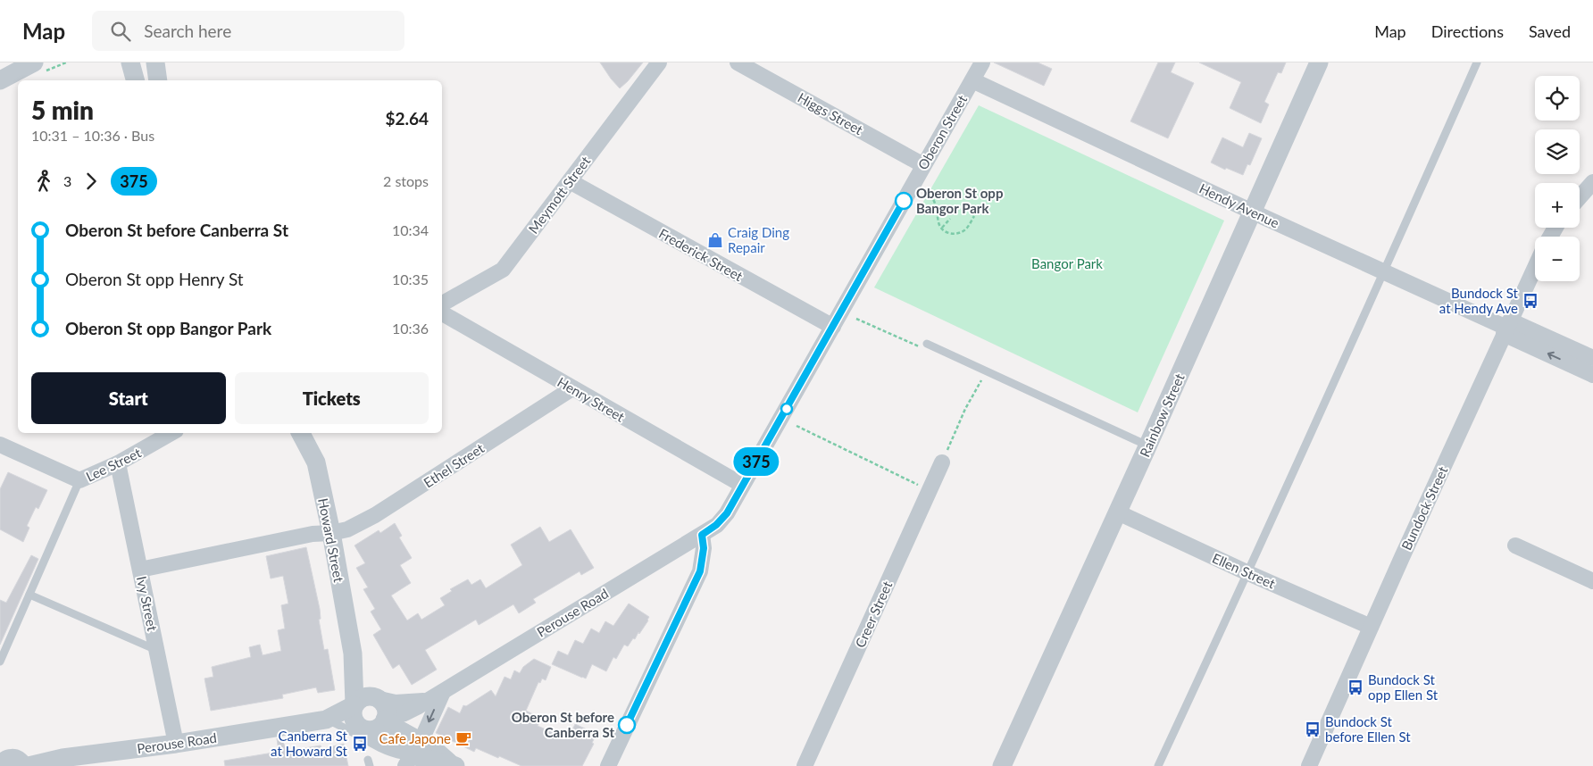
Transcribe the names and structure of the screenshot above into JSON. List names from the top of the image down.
{
  "streets": {
    "street": [
      "Higgs Street",
      "Oberon Street",
      "Meymott Street",
      "Hendy Avenue",
      "Frederick Street",
      "Henry Street",
      "Rainbow Street",
      "Lee Street",
      "Ethel Street",
      "Bundock Street",
      "Howard Street",
      "Ellen Street",
      "Ivy Street",
      "Perouse Road",
      "Creer Street"
    ]
  },
  "crossings": [
    ["Higgs Street", "Oberon Street"],
    ["Oberon Street", "Hendy Avenue"],
    ["Oberon Street", "Frederick Street"],
    ["Oberon Street", "Henry Street"],
    ["Oberon Street", "Perouse Road"],
    ["Meymott Street", "Frederick Street"],
    ["Hendy Avenue", "Rainbow Street"],
    ["Hendy Avenue", "Bundock Street"],
    ["Henry Street", "Ethel Street"],
    ["Rainbow Street", "Ellen Street"],
    ["Lee Street", "Ivy Street"],
    ["Ethel Street", "Howard Street"],
    ["Ethel Street", "Ivy Street"],
    ["Bundock Street", "Ellen Street"],
    ["Howard Street", "Perouse Road"],
    ["Ivy Street", "Perouse Road"]
  ],
  "parks": ["Bangor Park"],
  "places": {
    "other": ["Oberon St opp Bangor Park", "Oberon St before Canberra St"],
    "shop": ["Craig Ding Repair"],
    "bus stop": [
      "Bundock St at Hendy Ave",
      "Bundock St opp Ellen St",
      "Bundock St before Ellen St",
      "Canberra St at Howard St"
    ],
    "cafe": ["Cafe Japone"]
  },
  "lines": ["bus line 375"],
  "page": {
    "header": "Map",
    "search": "Search here",
    "nav": ["Map", "Directions", "Saved"],
    "on_map": "375",
    "map_buttons": ["+", "−"],
    "heading": ["5 min", "10:31 – 10:36 · Bus", "$2.64"],
    "legs": ["3", "375", "2 stops"],
    "list": [
      {
        "name": "Oberon St before Canberra St",
        "value": "10:34"
      },
      {
        "name": "Oberon St opp Henry St",
        "value": "10:35"
      },
      {
        "name": "Oberon St opp Bangor Park",
        "value": "10:36"
      }
    ],
    "buttons": ["Start", "Tickets"]
  }
}
